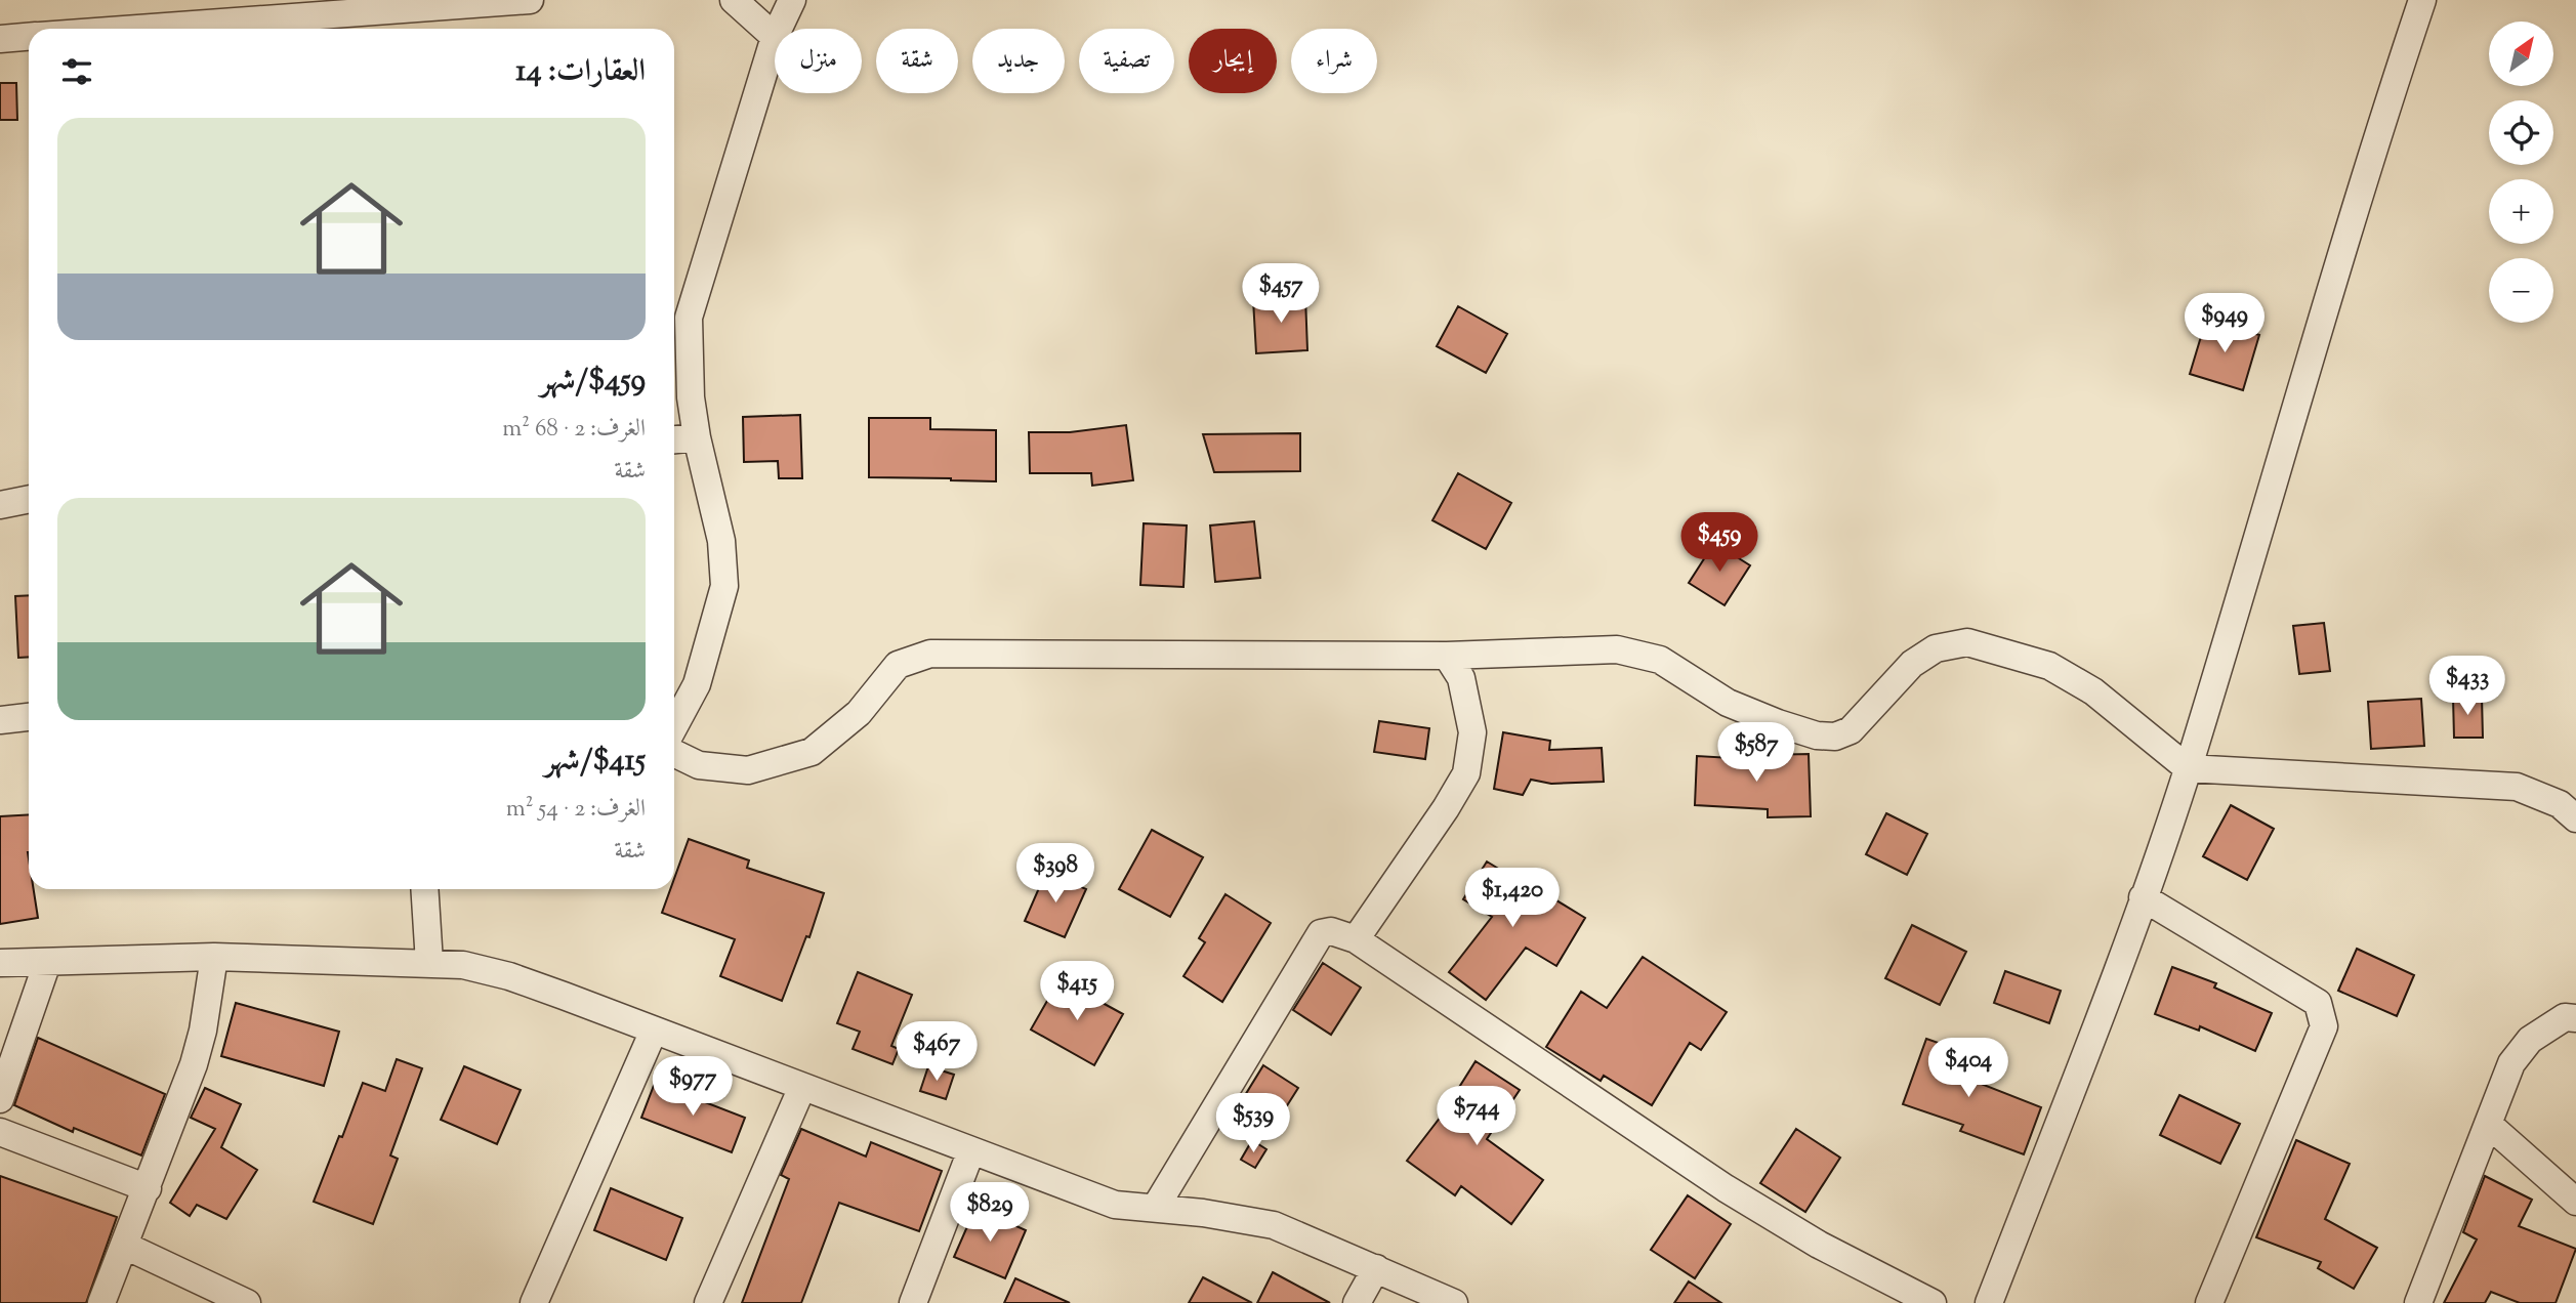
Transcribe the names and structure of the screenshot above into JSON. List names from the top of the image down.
{
  "north": "top right",
  "page": {
    "map_buttons": ["+", "−"],
    "chip": [
      "شراء",
      "إيجار",
      "تصفية",
      "جديد",
      "شقة",
      "منزل"
    ],
    "heading": "العقارات: 14",
    "list": [
      {
        "name": "$459/شهر",
        "note": "الغرف: 2 · 68 m² · شقة"
      },
      {
        "name": "$415/شهر",
        "note": "الغرف: 2 · 54 m² · شقة"
      }
    ],
    "price": [
      "$457",
      "$949",
      "$459",
      "$433",
      "$587",
      "$398",
      "$1,420",
      "$415",
      "$467",
      "$404",
      "$977",
      "$744",
      "$539",
      "$829"
    ]
  }
}
